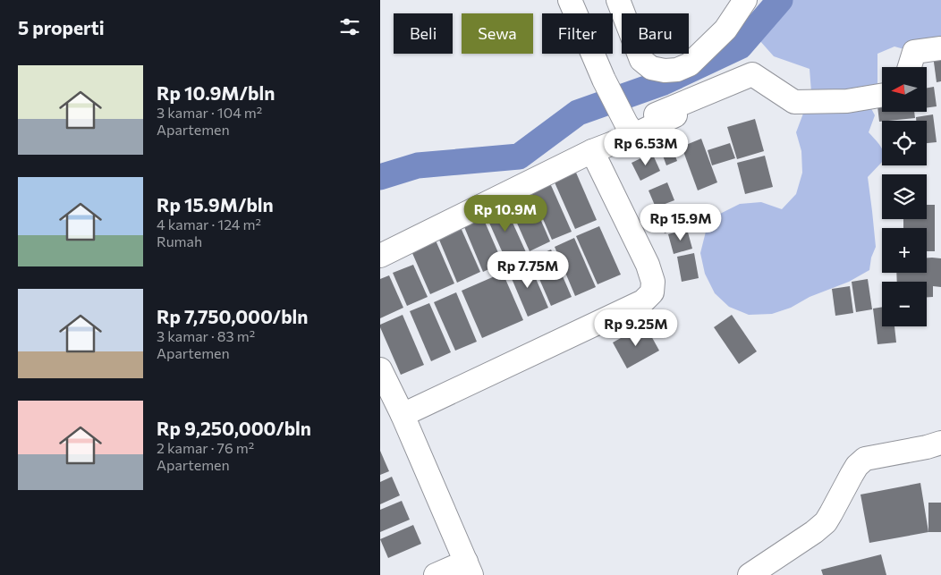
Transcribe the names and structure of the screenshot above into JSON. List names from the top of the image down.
{
  "north": "left",
  "page": {
    "heading": "5 properti",
    "chip": [
      "Beli",
      "Sewa",
      "Filter",
      "Baru"
    ],
    "list": [
      {
        "name": "Rp 10.9M/bln",
        "note": "3 kamar · 104 m² · Apartemen"
      },
      {
        "name": "Rp 15.9M/bln",
        "note": "4 kamar · 124 m² · Rumah"
      },
      {
        "name": "Rp 7,750,000/bln",
        "note": "3 kamar · 83 m² · Apartemen"
      },
      {
        "name": "Rp 9,250,000/bln",
        "note": "2 kamar · 76 m² · Apartemen"
      }
    ],
    "map_buttons": ["+", "−"],
    "price": [
      "Rp 6.53M",
      "Rp 10.9M",
      "Rp 15.9M",
      "Rp 7.75M",
      "Rp 9.25M"
    ]
  }
}
